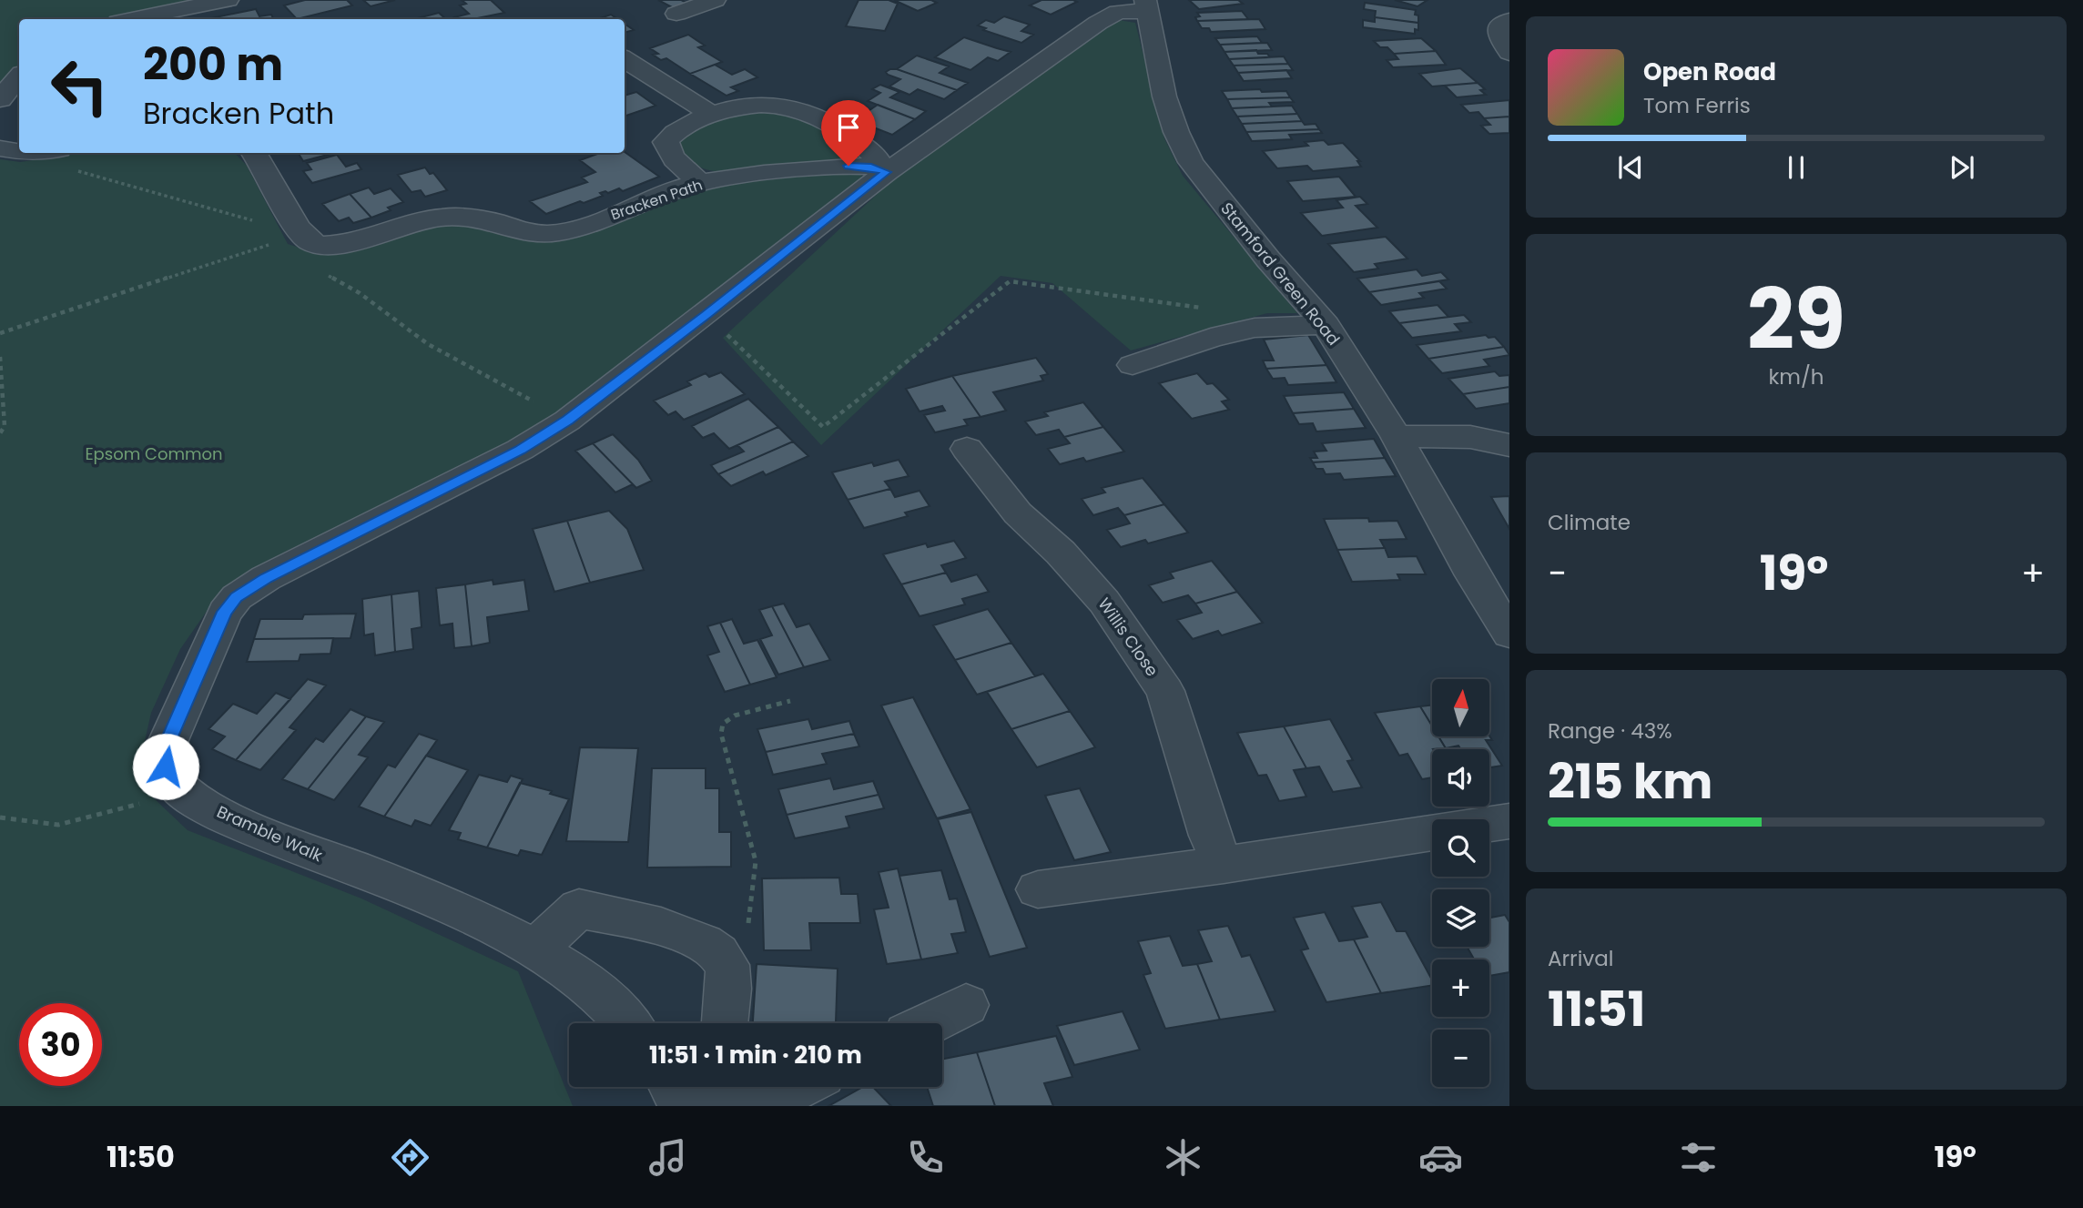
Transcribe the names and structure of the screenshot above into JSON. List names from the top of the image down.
{
  "streets": {
    "street": [
      "Bracken Path",
      "Stamford Green Road",
      "Willis Close",
      "Bramble Walk"
    ]
  },
  "crossings": [
    ["Bracken Path", "Bramble Walk"]
  ],
  "parks": ["Epsom Common"],
  "north": "top",
  "page": {
    "turn": ["200 m", "Bracken Path"],
    "song": ["Open Road", "Tom Ferris"],
    "tile": [
      ["29", "km/h"],
      "Climate",
      ["Range · 43%", "215 km"],
      ["Arrival", "11:51"]
    ],
    "heat": ["−", "19°", "+"],
    "map_buttons": ["+", "−"],
    "limit": "30",
    "trip": "11:51 · 1 min · 210 m",
    "tabs": ["11:50", "19°"]
  }
}
